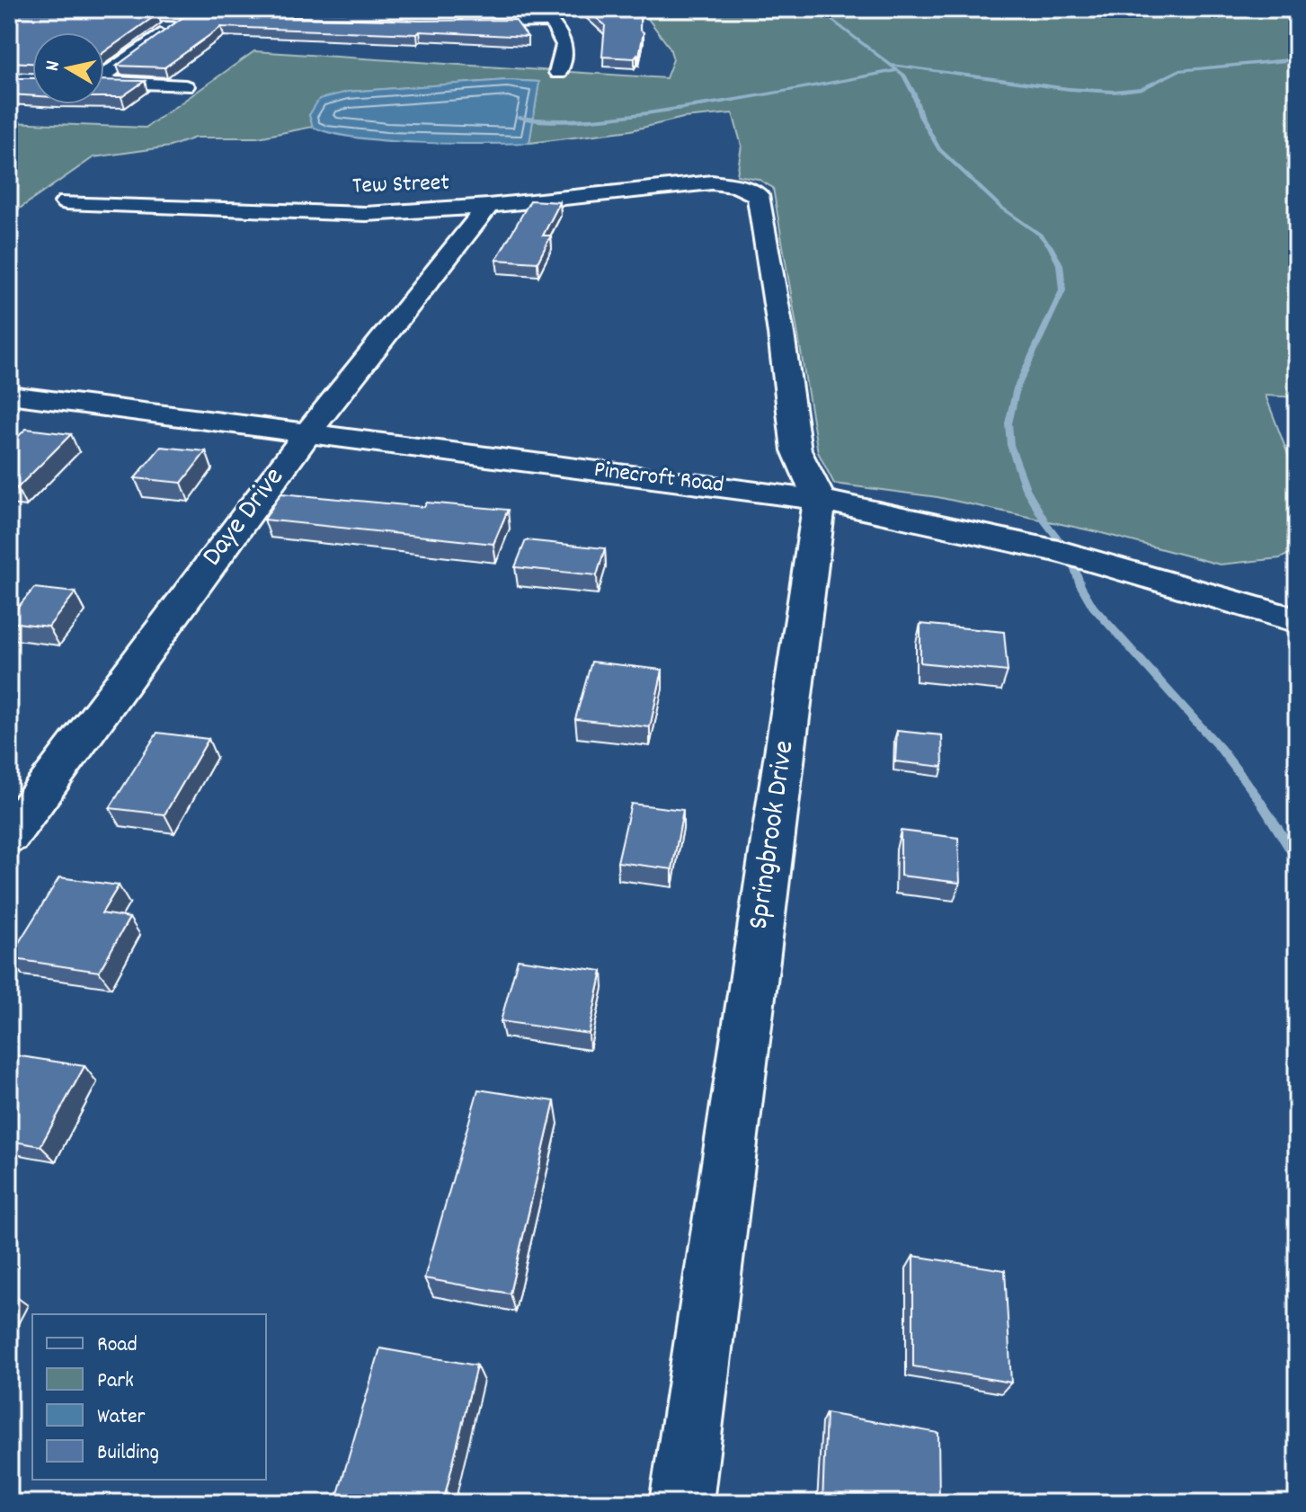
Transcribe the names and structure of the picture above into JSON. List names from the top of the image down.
{
  "streets": {
    "street": [
      "Tew Street",
      "Pinecroft Road",
      "Daye Drive",
      "Springbrook Drive"
    ]
  },
  "crossings": [
    ["Tew Street", "Pinecroft Road"],
    ["Tew Street", "Daye Drive"],
    ["Tew Street", "Springbrook Drive"],
    ["Pinecroft Road", "Daye Drive"],
    ["Pinecroft Road", "Springbrook Drive"]
  ],
  "legend": [
    "Road",
    "Park",
    "Water",
    "Building"
  ],
  "north": "left"
}
